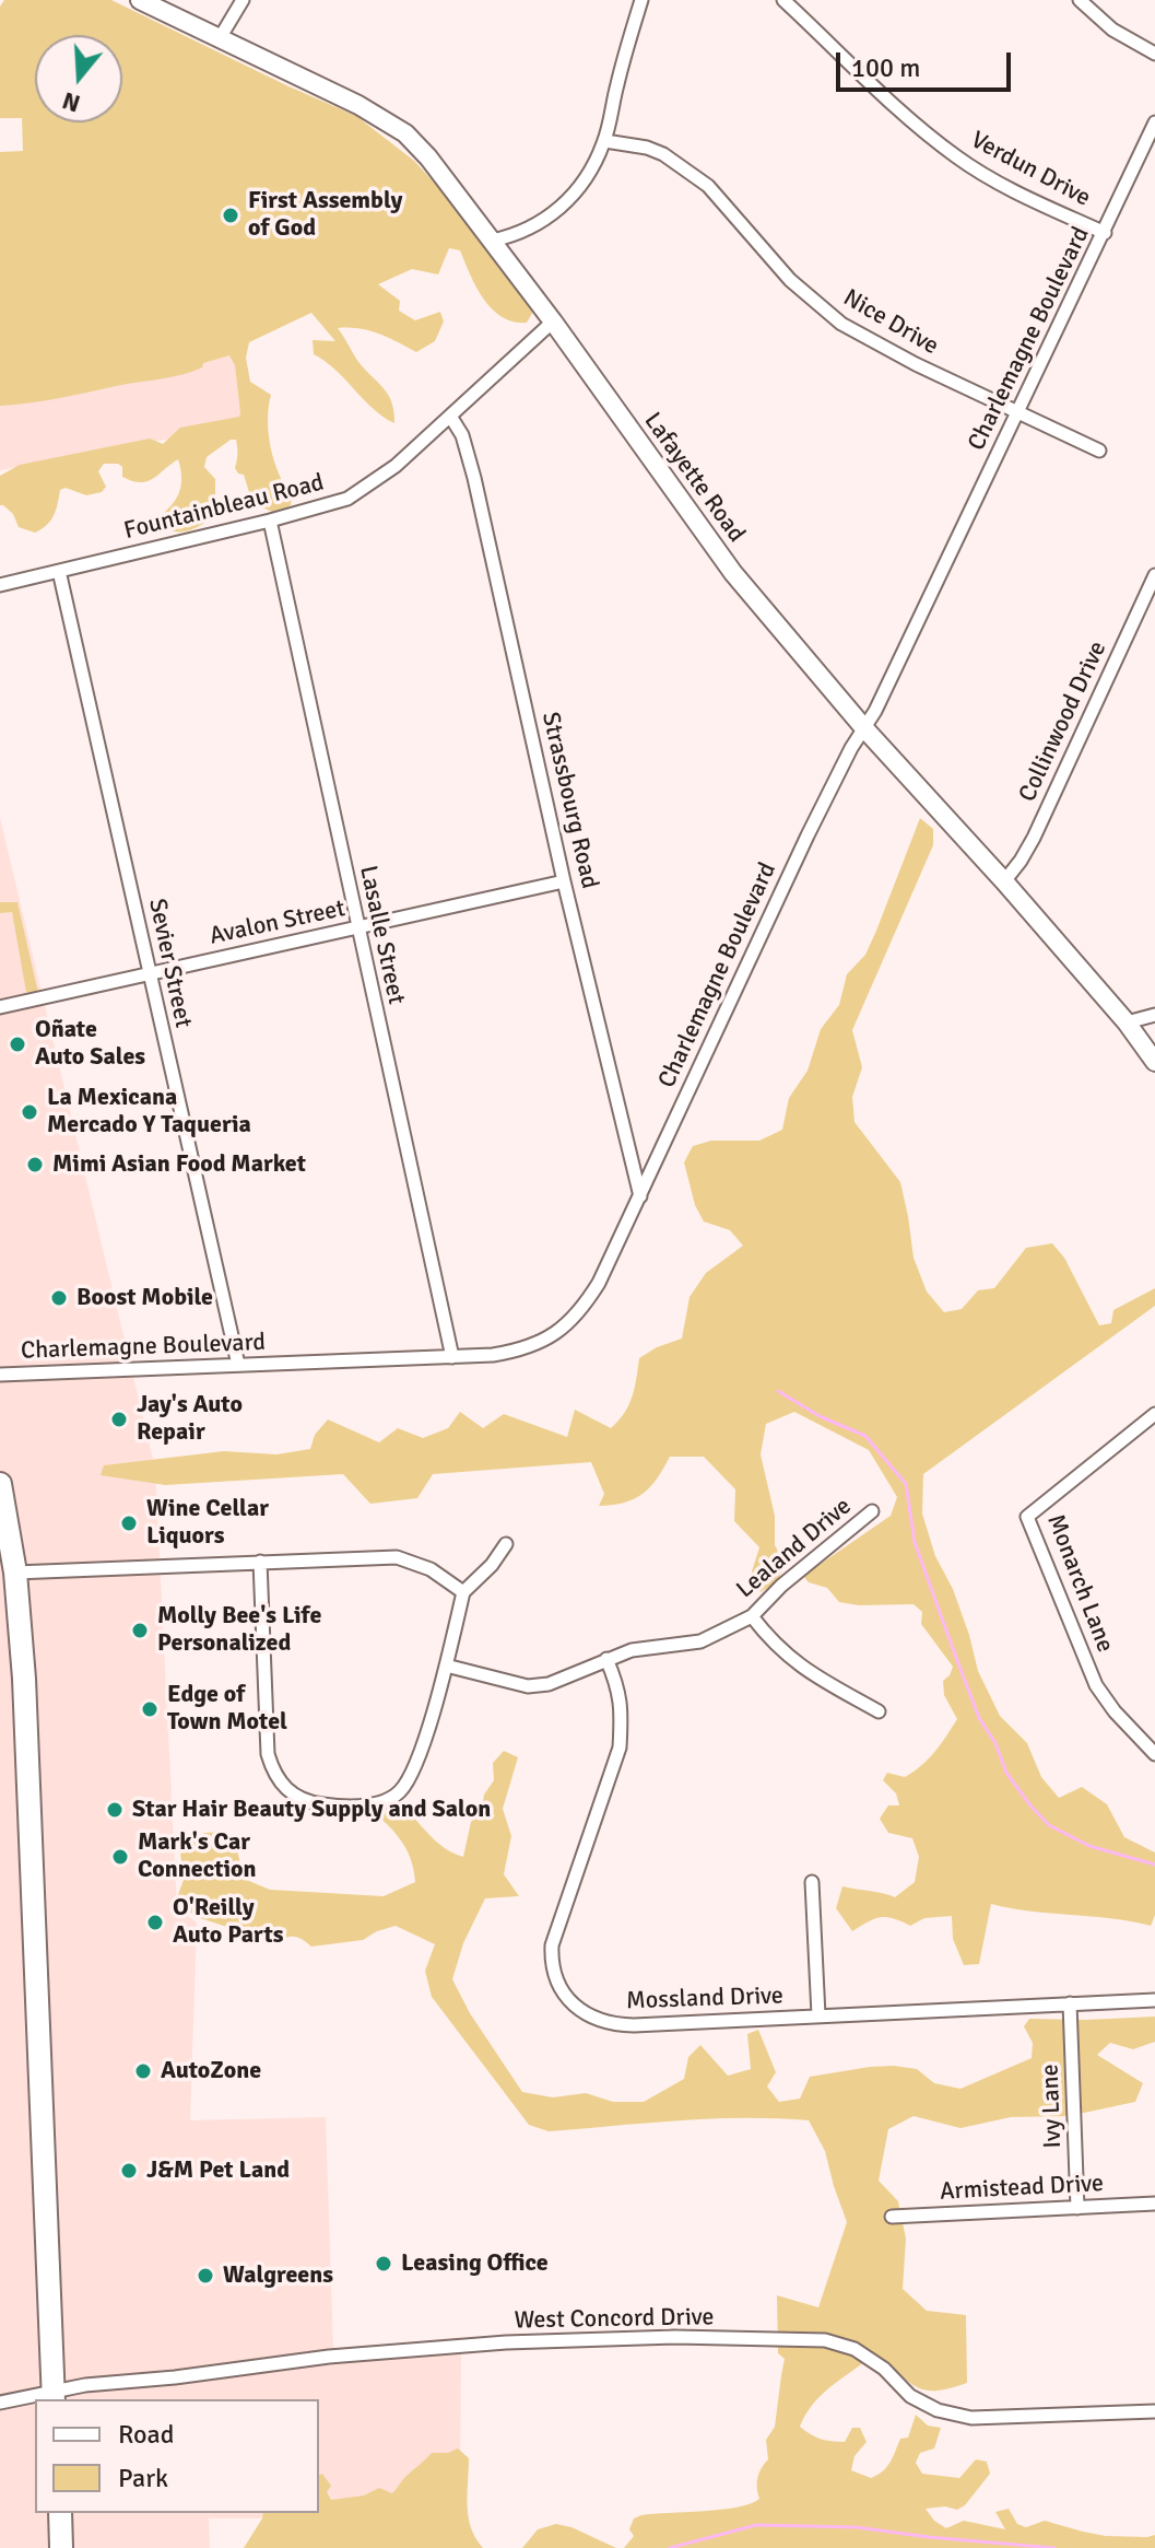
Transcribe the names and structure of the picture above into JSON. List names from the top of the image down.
{
  "streets": {
    "main road": ["Lafayette Road"],
    "street": [
      "Verdun Drive",
      "Nice Drive",
      "Charlemagne Boulevard",
      "Fountainbleau Road",
      "Collinwood Drive",
      "Strassbourg Road",
      "Avalon Street",
      "Lasalle Street",
      "Sevier Street",
      "Lealand Drive",
      "Monarch Lane",
      "Mossland Drive",
      "Ivy Lane",
      "Armistead Drive",
      "West Concord Drive"
    ]
  },
  "crossings": [
    ["Verdun Drive", "Charlemagne Boulevard"],
    ["Nice Drive", "Charlemagne Boulevard"],
    ["Charlemagne Boulevard", "Lafayette Road"],
    ["Charlemagne Boulevard", "Strassbourg Road"],
    ["Charlemagne Boulevard", "Lasalle Street"],
    ["Charlemagne Boulevard", "Sevier Street"],
    ["Lafayette Road", "Fountainbleau Road"],
    ["Lafayette Road", "Collinwood Drive"],
    ["Fountainbleau Road", "Strassbourg Road"],
    ["Fountainbleau Road", "Lasalle Street"],
    ["Fountainbleau Road", "Sevier Street"],
    ["Strassbourg Road", "Avalon Street"],
    ["Avalon Street", "Lasalle Street"],
    ["Avalon Street", "Sevier Street"],
    ["Lealand Drive", "Mossland Drive"],
    ["Mossland Drive", "Ivy Lane"],
    ["Ivy Lane", "Armistead Drive"]
  ],
  "places": [
    "First Assembly of God",
    "Oñate Auto Sales",
    "La Mexicana Mercado Y Taqueria",
    "Mimi Asian Food Market",
    "Boost Mobile",
    "Jay's Auto Repair",
    "Wine Cellar Liquors",
    "Molly Bee's Life Personalized",
    "Edge of Town Motel",
    "Star Hair Beauty Supply and Salon",
    "Mark's Car Connection",
    "O'Reilly Auto Parts",
    "AutoZone",
    "J&M Pet Land",
    "Leasing Office",
    "Walgreens"
  ],
  "legend": ["Road", "Park"],
  "scale_bar": "100 m",
  "north": "bottom"
}
